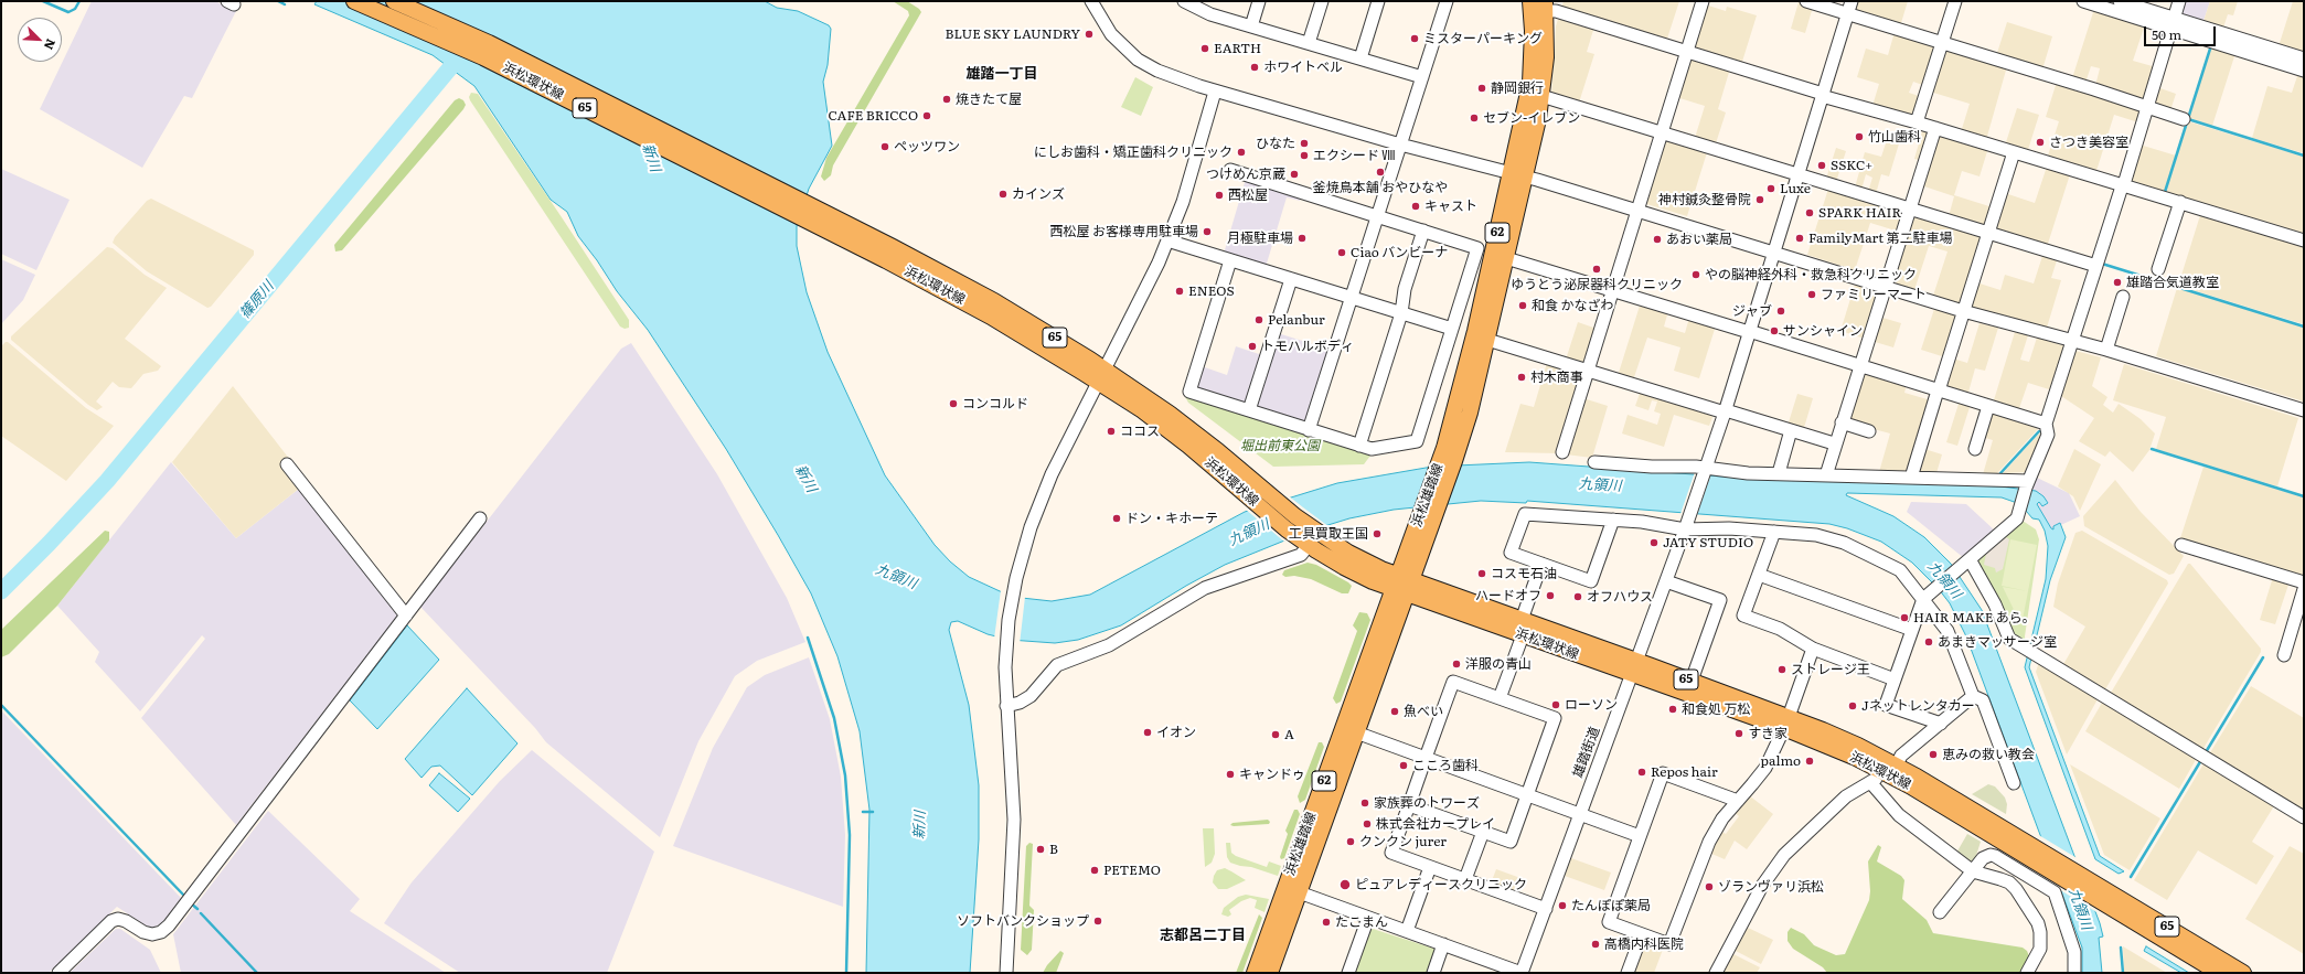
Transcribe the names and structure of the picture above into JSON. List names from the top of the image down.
{
  "streets": {
    "main road": [
      "浜松環状線",
      "65",
      "62",
      "浜松雄踏線"
    ],
    "street": ["雄踏街道"]
  },
  "crossings": [
    ["浜松環状線", "浜松雄踏線"],
    ["浜松環状線", "雄踏街道"]
  ],
  "districts": ["雄踏一丁目", "志都呂二丁目"],
  "water": ["新川", "篠原川", "九領川"],
  "parks": ["堀出前東公園"],
  "places": [
    "BLUE SKY LAUNDRY",
    "ミスターパーキング",
    "EARTH",
    "ホワイトベル",
    "静岡銀行",
    "焼きたて屋",
    "CAFE BRICCO",
    "セブン-イレブン",
    "竹山歯科",
    "さつき美容室",
    "ひなた",
    "ペッツワン",
    "にしお歯科・矯正歯科クリニック",
    "エクシード Ⅷ",
    "SSKC+",
    "釜焼鳥本舗 おやひなや",
    "つけめん京蔵",
    "Luxe",
    "カインズ",
    "西松屋",
    "神村鍼灸整骨院",
    "キャスト",
    "SPARK HAIR",
    "西松屋 お客様専用駐車場",
    "月極駐車場",
    "FamilyMart 第二駐車場",
    "あおい薬局",
    "Ciao バンビーナ",
    "ゆうとう泌尿器科クリニック",
    "やの脳神経外科・救急科クリニック",
    "雄踏合気道教室",
    "ENEOS",
    "ファミリーマート",
    "和食 かなざわ",
    "ジャブ",
    "Pelanbur",
    "サンシャイン",
    "トモハルボディ",
    "村木商事",
    "コンコルド",
    "ココス",
    "ドン・キホーテ",
    "工具買取王国",
    "JATY STUDIO",
    "コスモ石油",
    "ハードオフ",
    "オフハウス",
    "HAIR MAKE あら。",
    "あまきマッサージ室",
    "洋服の青山",
    "ストレージ王",
    "ローソン",
    "Jネットレンタカー",
    "和食処 万松",
    "魚べい",
    "イオン",
    "すき家",
    "A",
    "恵みの救い教会",
    "palmo",
    "こころ歯科",
    "Repos hair",
    "キャンドゥ",
    "家族葬のトワーズ",
    "株式会社カープレイ",
    "クンクン jurer",
    "B",
    "PETEMO",
    "ピュアレディースクリニック",
    "ゾランヴァリ浜松",
    "たんぽぽ薬局",
    "ソフトバンクショップ",
    "たこまん",
    "高橋内科医院"
  ],
  "scale_bar": "50 m",
  "north": "bottom right"
}
